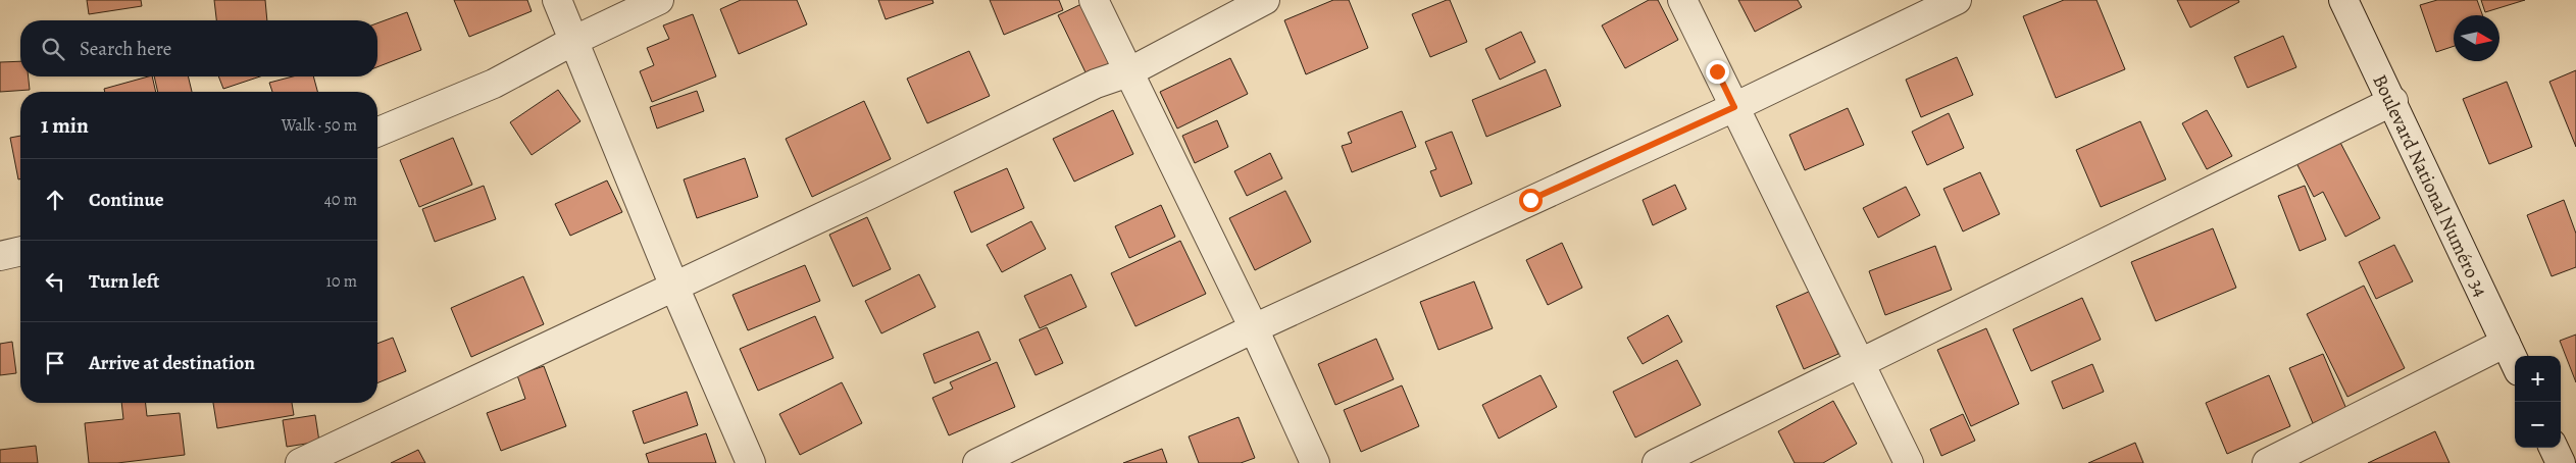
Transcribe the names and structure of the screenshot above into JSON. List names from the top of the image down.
{
  "streets": {
    "street": ["Boulevard National Numéro 34"]
  },
  "north": "right",
  "page": {
    "search": "Search here",
    "heading": ["1 min", "Walk · 50 m"],
    "list": [
      ["Continue", "40 m"],
      ["Turn left", "10 m"],
      "Arrive at destination"
    ],
    "map_buttons": ["+", "−"]
  }
}
